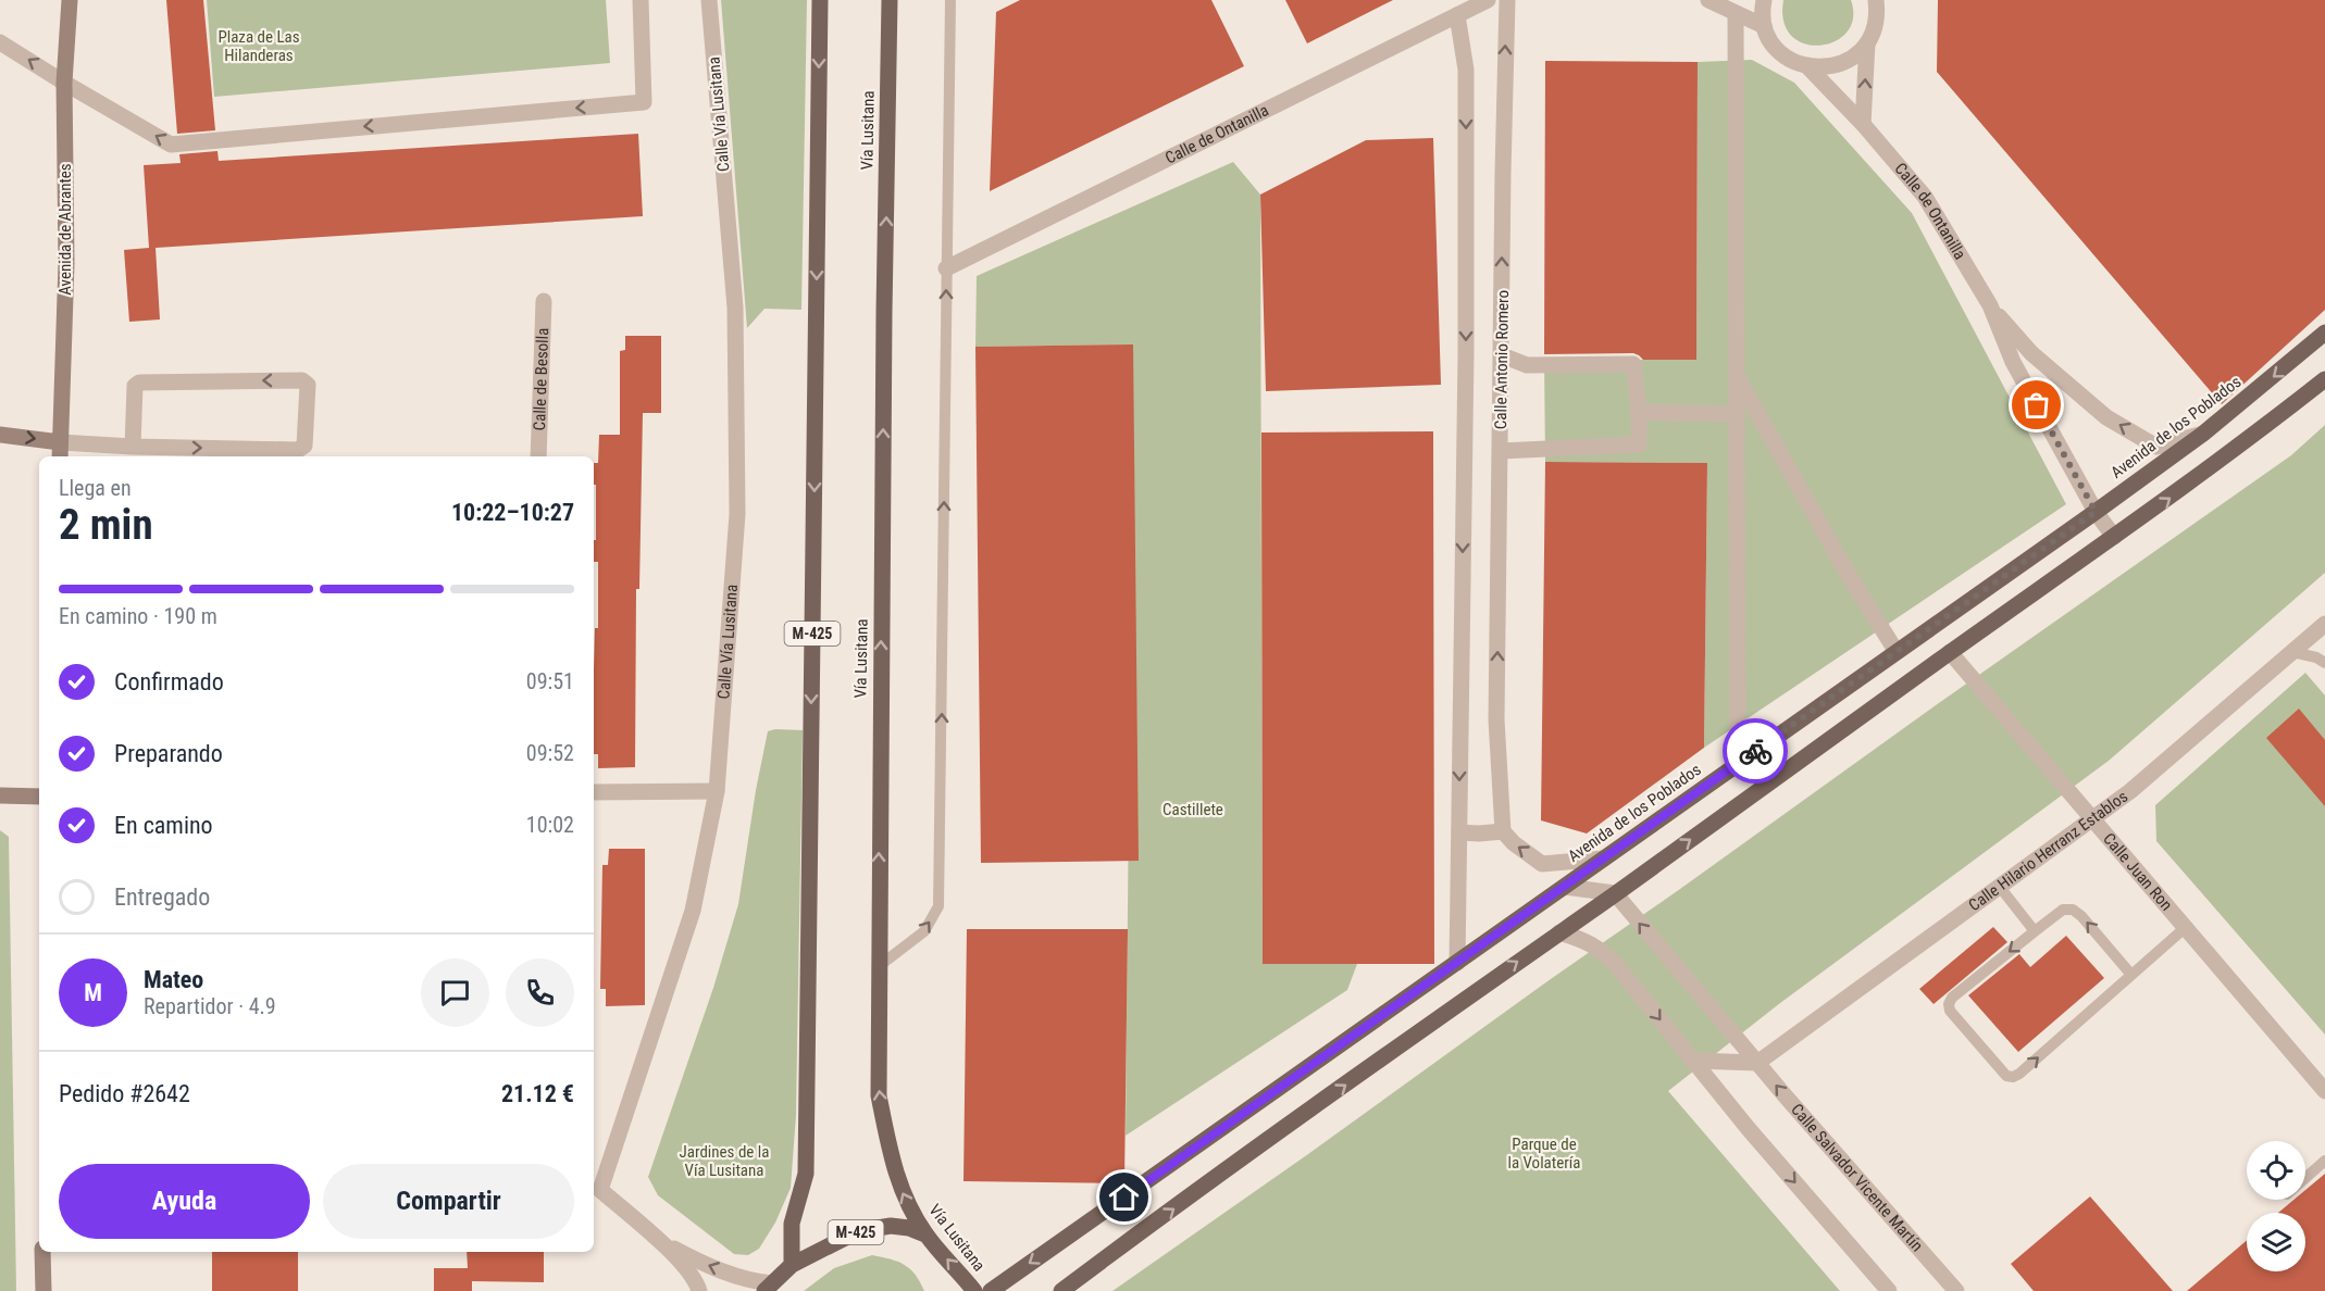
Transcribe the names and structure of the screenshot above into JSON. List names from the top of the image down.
{
  "streets": {
    "main road": ["Vía Lusitana", "Avenida de los Poblados", "M-425"],
    "street": [
      "Calle Vía Lusitana",
      "Calle de Ontanilla",
      "Avenida de Abrantes",
      "Calle Antonio Romero",
      "Calle de Besolla",
      "Calle Hilario Herranz Establos",
      "Calle Juan Ron",
      "Calle Salvador Vicente Martín"
    ]
  },
  "crossings": [
    ["Vía Lusitana", "M-425"],
    ["Calle de Ontanilla", "Avenida de los Poblados"],
    ["Calle Hilario Herranz Establos", "Calle Juan Ron"],
    ["Calle Hilario Herranz Establos", "Calle Salvador Vicente Martín"]
  ],
  "parks": [
    "Plaza de Las Hilanderas",
    "Castillete",
    "Parque de la Volatería",
    "Jardines de la Vía Lusitana"
  ],
  "page": {
    "heading": ["2 min", "Llega en", "10:22–10:27"],
    "panel": [
      "Mateo",
      "Repartidor · 4.9",
      "Pedido #2642",
      "21.12 €"
    ],
    "bar": "En camino · 190 m",
    "list": [
      ["Confirmado", "09:51"],
      ["Preparando", "09:52"],
      ["En camino", "10:02"],
      "Entregado"
    ],
    "round": "M",
    "buttons": ["Ayuda", "Compartir"]
  }
}
